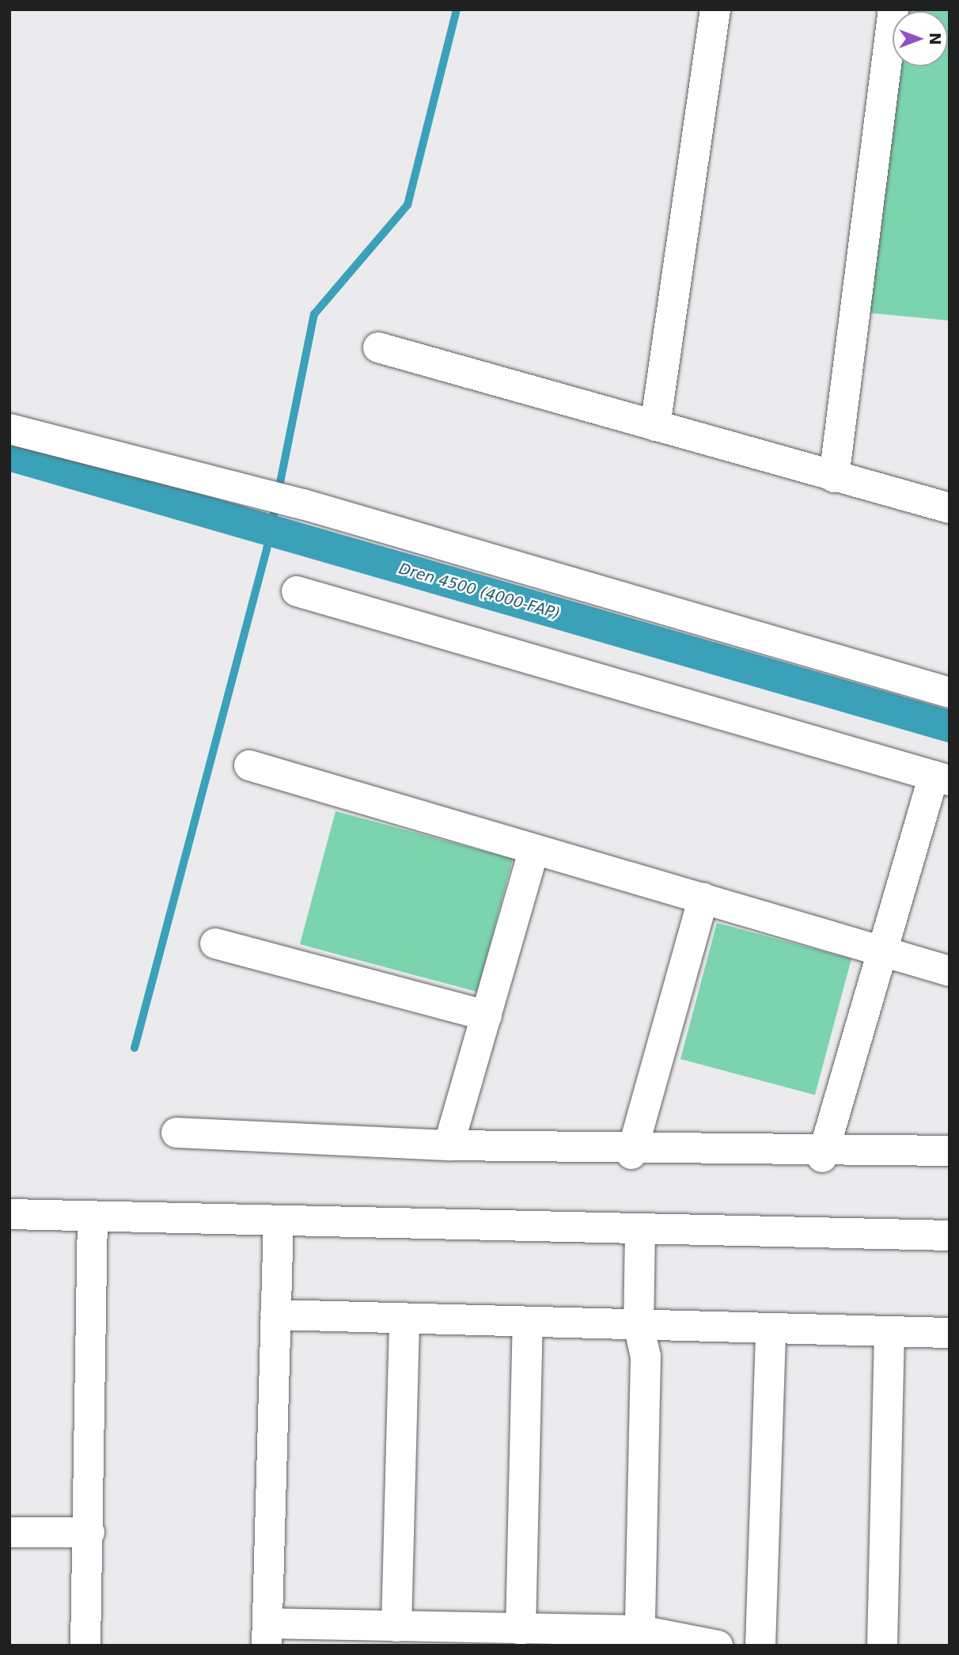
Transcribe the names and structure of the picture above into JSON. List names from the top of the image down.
{
  "water": ["Dren 4500 (4000-FAP)"],
  "north": "right"
}
